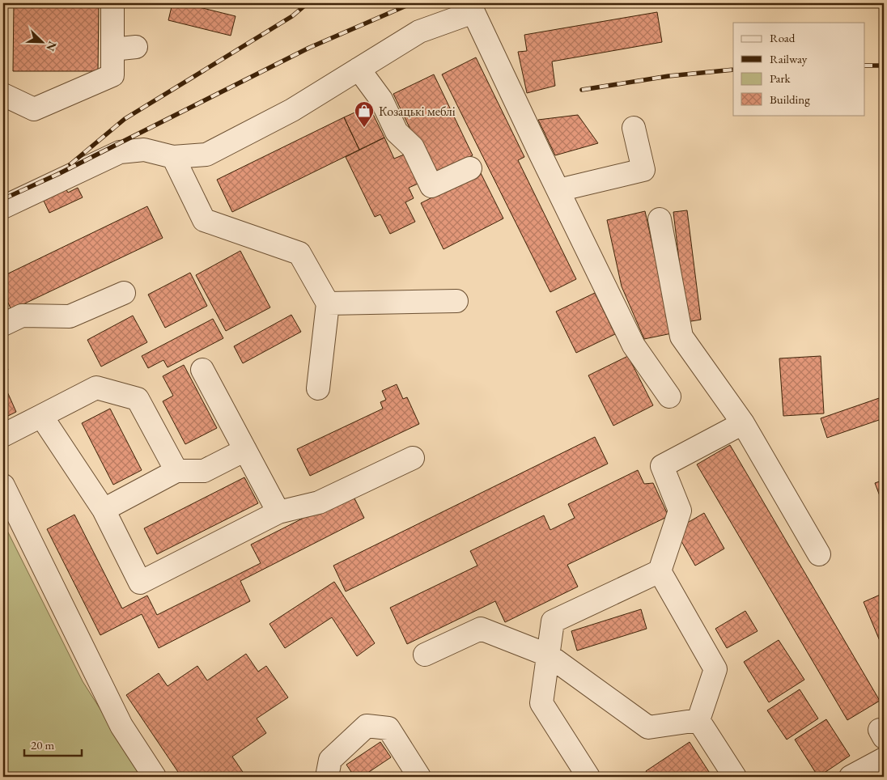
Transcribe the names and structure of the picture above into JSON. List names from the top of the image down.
{
  "places": {
    "shop": ["Козацькі меблі"]
  },
  "legend": [
    "Road",
    "Railway",
    "Park",
    "Building"
  ],
  "scale_bar": "20 m",
  "north": "bottom right"
}
